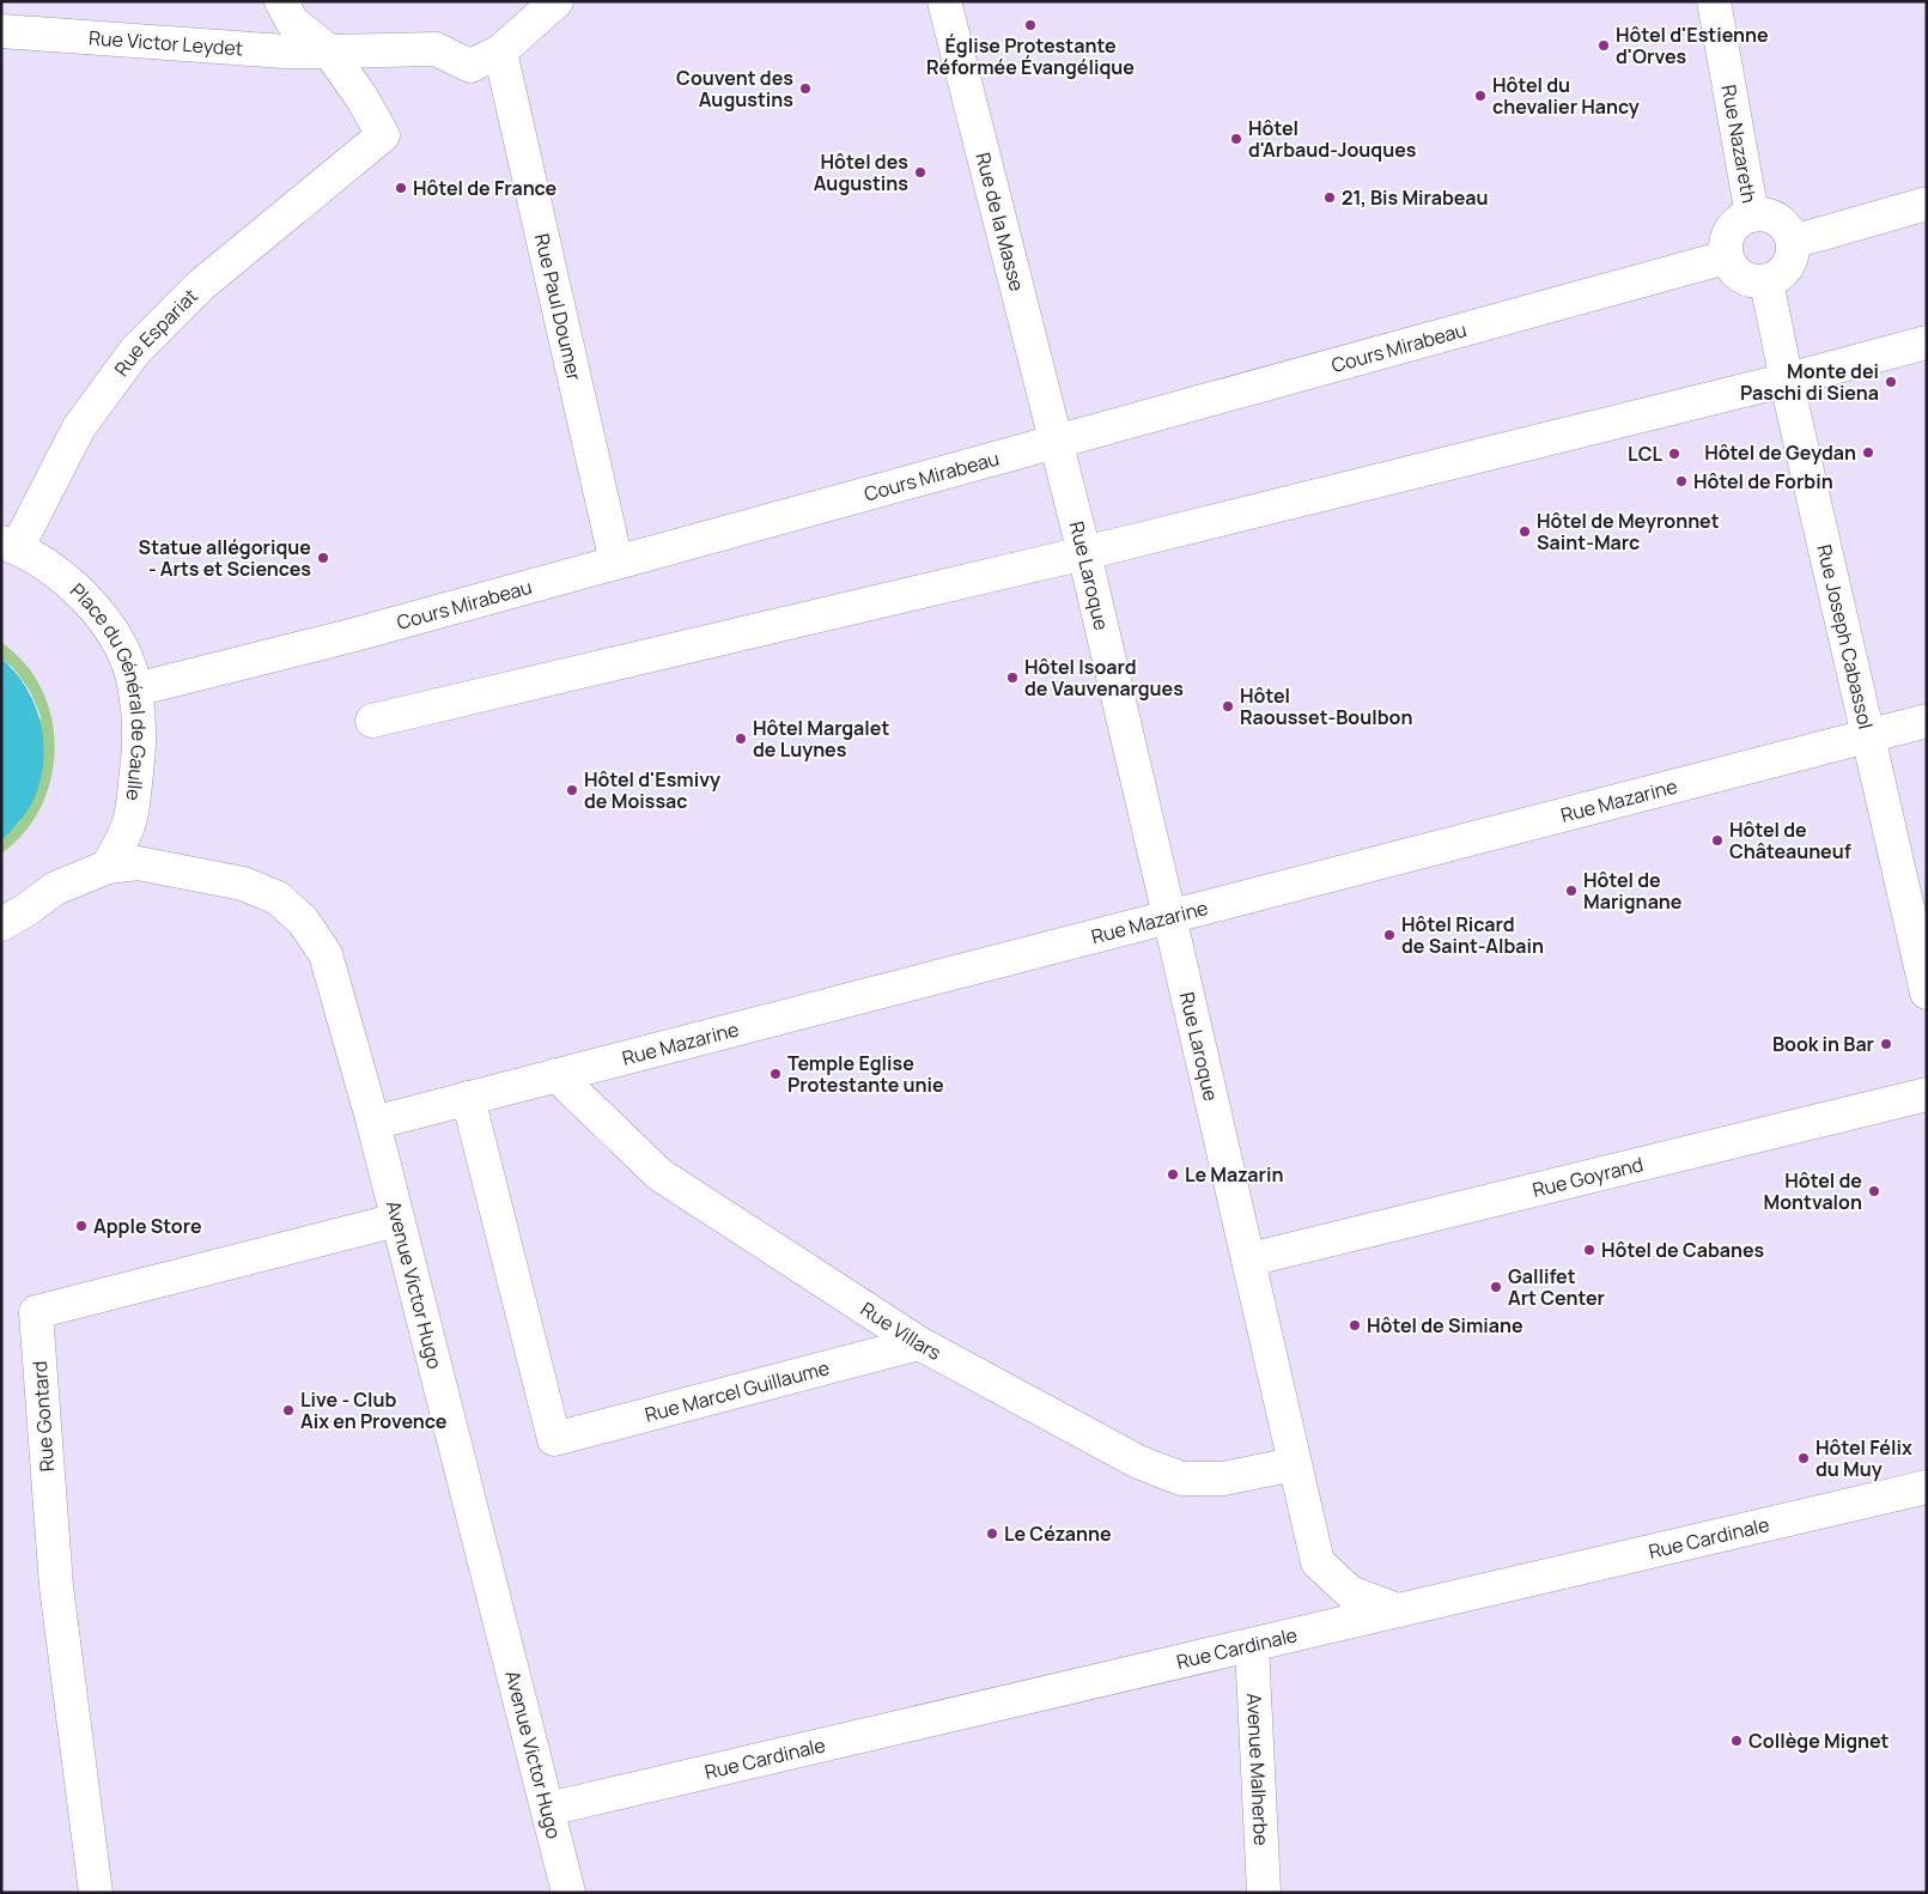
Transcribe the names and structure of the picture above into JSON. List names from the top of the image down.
{
  "streets": {
    "street": [
      "Rue Victor Leydet",
      "Rue Nazareth",
      "Rue de la Masse",
      "Rue Paul Doumer",
      "Rue Espariat",
      "Cours Mirabeau",
      "Rue Laroque",
      "Rue Joseph Cabassol",
      "Place du Général de Gaulle",
      "Rue Mazarine",
      "Rue Goyrand",
      "Avenue Victor Hugo",
      "Rue Villars",
      "Rue Marcel Guillaume",
      "Rue Gontard",
      "Rue Cardinale",
      "Avenue Malherbe"
    ]
  },
  "crossings": [
    ["Rue Victor Leydet", "Rue Paul Doumer"],
    ["Rue Victor Leydet", "Rue Espariat"],
    ["Rue Nazareth", "Cours Mirabeau"],
    ["Rue Nazareth", "Rue Joseph Cabassol"],
    ["Rue de la Masse", "Cours Mirabeau"],
    ["Rue de la Masse", "Rue Laroque"],
    ["Rue Paul Doumer", "Cours Mirabeau"],
    ["Rue Espariat", "Place du Général de Gaulle"],
    ["Cours Mirabeau", "Rue Laroque"],
    ["Cours Mirabeau", "Rue Joseph Cabassol"],
    ["Cours Mirabeau", "Place du Général de Gaulle"],
    ["Rue Laroque", "Rue Mazarine"],
    ["Rue Laroque", "Rue Goyrand"],
    ["Rue Laroque", "Rue Villars"],
    ["Rue Laroque", "Rue Cardinale"],
    ["Rue Joseph Cabassol", "Rue Mazarine"],
    ["Place du Général de Gaulle", "Avenue Victor Hugo"],
    ["Rue Mazarine", "Avenue Victor Hugo"],
    ["Rue Mazarine", "Rue Villars"],
    ["Rue Mazarine", "Rue Marcel Guillaume"],
    ["Avenue Victor Hugo", "Rue Gontard"],
    ["Avenue Victor Hugo", "Rue Cardinale"],
    ["Rue Villars", "Rue Marcel Guillaume"],
    ["Rue Cardinale", "Avenue Malherbe"]
  ],
  "places": [
    "Église Protestante Réformée Évangélique",
    "Hôtel d'Estienne d'Orves",
    "Couvent des Augustins",
    "Hôtel du chevalier Hancy",
    "Hôtel d'Arbaud-Jouques",
    "Hôtel des Augustins",
    "Hôtel de France",
    "21, Bis Mirabeau",
    "Monte dei Paschi di Siena",
    "Hôtel de Geydan",
    "LCL",
    "Hôtel de Forbin",
    "Hôtel de Meyronnet Saint-Marc",
    "Statue allégorique - Arts et Sciences",
    "Hôtel Isoard de Vauvenargues",
    "Hôtel Raousset-Boulbon",
    "Hôtel Margalet de Luynes",
    "Hôtel d'Esmivy de Moissac",
    "Hôtel de Châteauneuf",
    "Hôtel de Marignane",
    "Hôtel Ricard de Saint-Albain",
    "Book in Bar",
    "Temple Eglise Protestante unie",
    "Le Mazarin",
    "Hôtel de Montvalon",
    "Apple Store",
    "Hôtel de Cabanes",
    "Gallifet Art Center",
    "Hôtel de Simiane",
    "Live - Club Aix en Provence",
    "Hôtel Félix du Muy",
    "Le Cézanne",
    "Collège Mignet"
  ]
}
